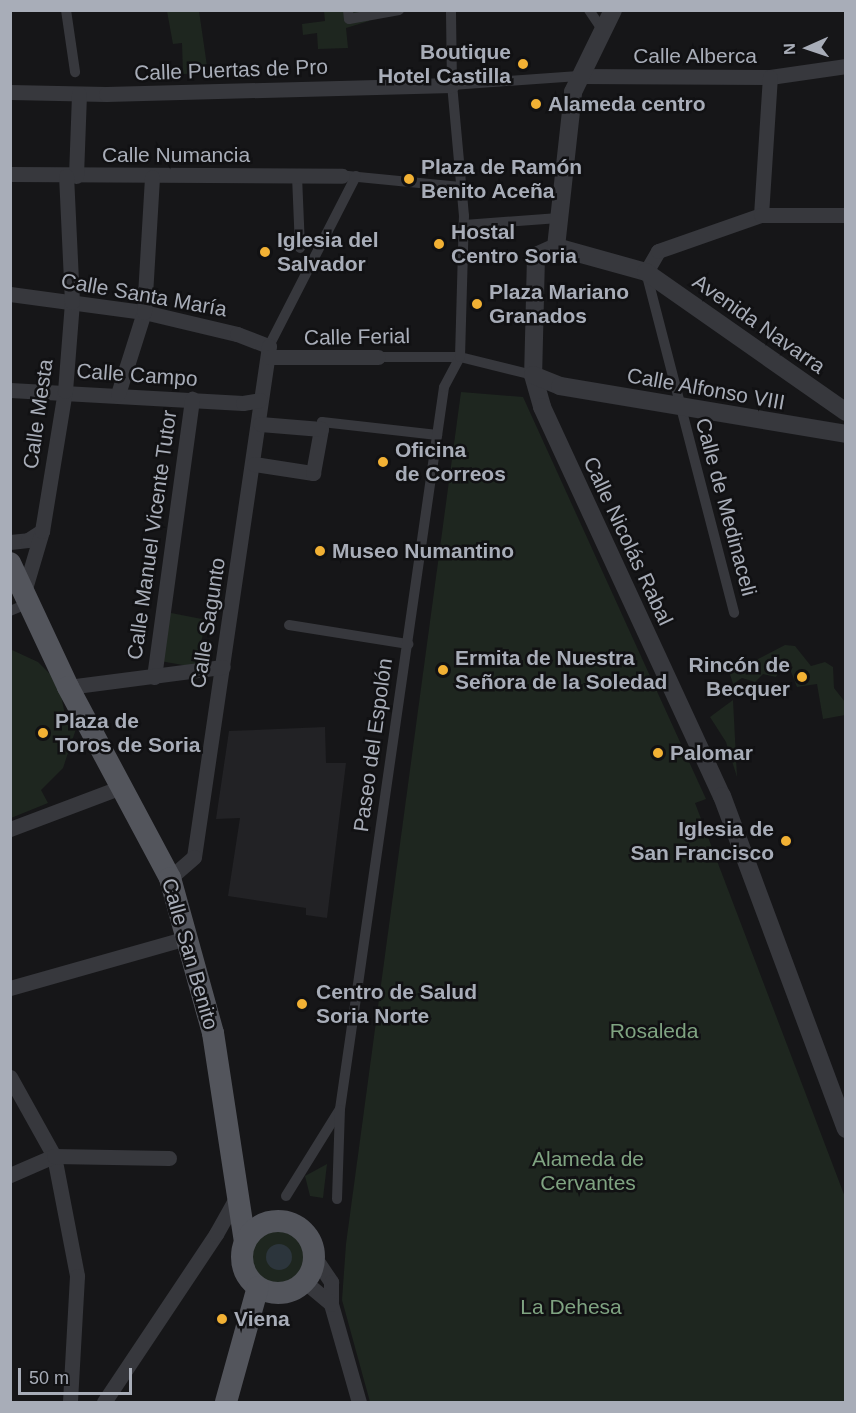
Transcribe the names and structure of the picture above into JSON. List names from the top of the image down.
{
  "streets": {
    "main road": ["Calle San Benito"],
    "street": [
      "Calle Alberca",
      "Calle Puertas de Pro",
      "Calle Numancia",
      "Calle Santa María",
      "Avenida Navarra",
      "Calle Ferial",
      "Calle Campo",
      "Calle Alfonso VIII",
      "Calle Mesta",
      "Calle de Medinaceli",
      "Calle Manuel Vicente Tutor",
      "Calle Nicolás Rabal",
      "Calle Sagunto",
      "Paseo del Espolón"
    ]
  },
  "crossings": [
    ["Calle Puertas de Pro", "Calle Mesta"],
    ["Calle Numancia", "Calle Mesta"],
    ["Calle Santa María", "Calle Ferial"],
    ["Calle Santa María", "Calle Mesta"],
    ["Calle Santa María", "Calle Sagunto"],
    ["Avenida Navarra", "Calle de Medinaceli"],
    ["Calle Ferial", "Calle Sagunto"],
    ["Calle Ferial", "Paseo del Espolón"],
    ["Calle Campo", "Calle Mesta"],
    ["Calle Campo", "Calle Manuel Vicente Tutor"],
    ["Calle Campo", "Calle Sagunto"],
    ["Calle Alfonso VIII", "Calle de Medinaceli"],
    ["Calle Mesta", "Calle San Benito"],
    ["Calle Sagunto", "Calle San Benito"]
  ],
  "parks": ["Rosaleda", "Alameda de Cervantes", "La Dehesa"],
  "places": [
    "Boutique Hotel Castilla",
    "Alameda centro",
    "Plaza de Ramón Benito Aceña",
    "Hostal Centro Soria",
    "Iglesia del Salvador",
    "Plaza Mariano Granados",
    "Oficina de Correos",
    "Museo Numantino",
    "Ermita de Nuestra Señora de la Soledad",
    "Rincón de Becquer",
    "Plaza de Toros de Soria",
    "Palomar",
    "Iglesia de San Francisco",
    "Centro de Salud Soria Norte",
    "Viena"
  ],
  "scale_bar": "50 m",
  "north": "left"
}
